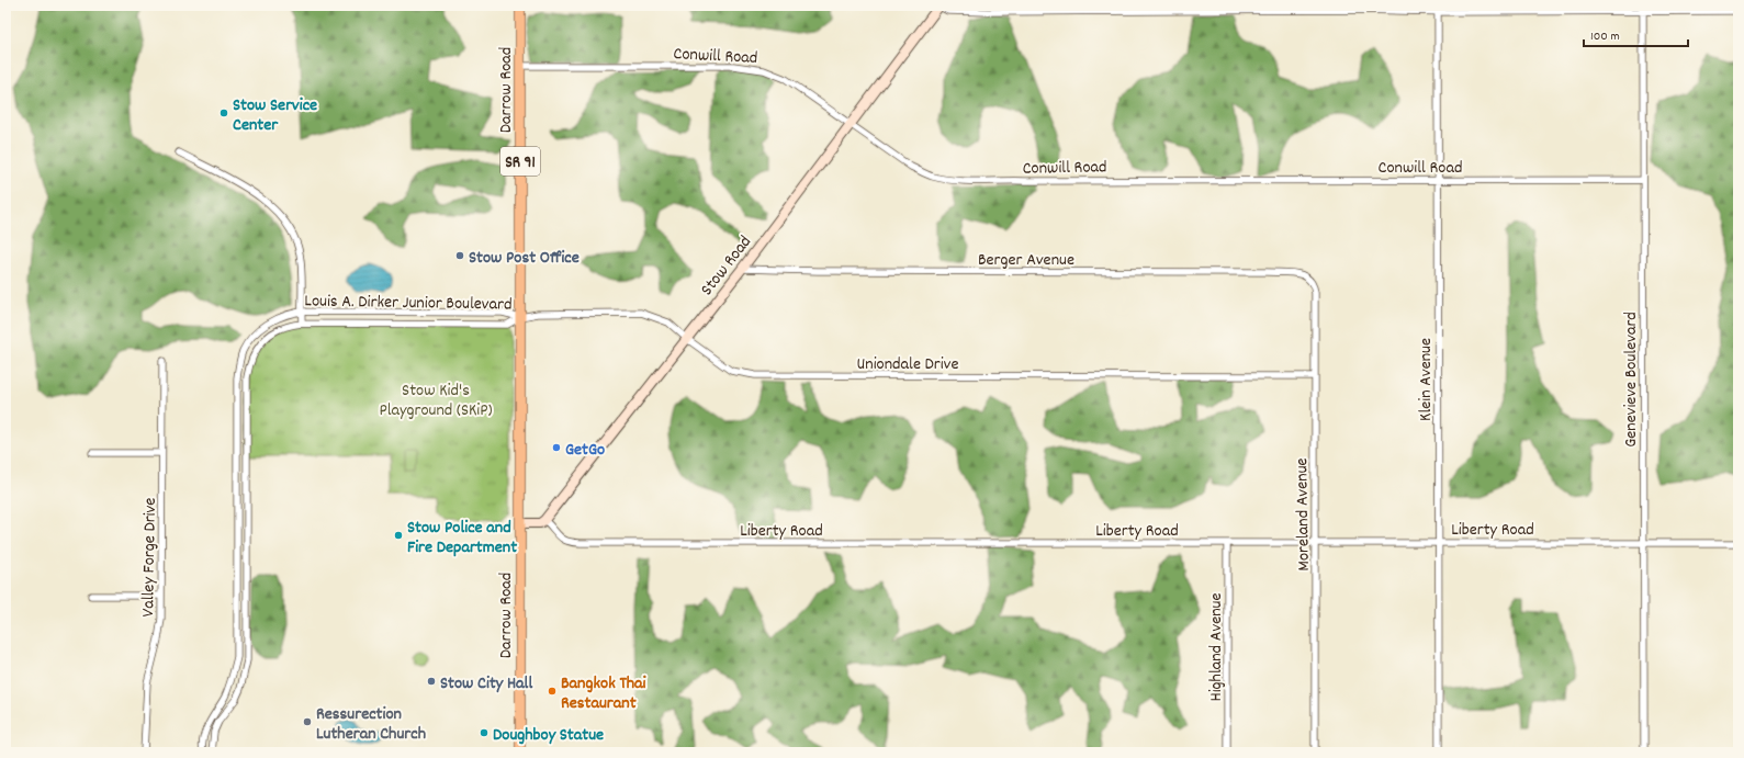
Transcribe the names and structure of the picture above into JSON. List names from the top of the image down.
{
  "streets": {
    "main road": ["Darrow Road", "SR 91"],
    "street": [
      "Conwill Road",
      "Berger Avenue",
      "Stow Road",
      "Louis A. Dirker Junior Boulevard",
      "Uniondale Drive",
      "Klein Avenue",
      "Genevieve Boulevard",
      "Moreland Avenue",
      "Liberty Road",
      "Valley Forge Drive",
      "Highland Avenue"
    ]
  },
  "crossings": [
    ["Conwill Road", "Darrow Road"],
    ["Conwill Road", "Stow Road"],
    ["Conwill Road", "Klein Avenue"],
    ["Conwill Road", "Genevieve Boulevard"],
    ["Darrow Road", "Louis A. Dirker Junior Boulevard"],
    ["Darrow Road", "Uniondale Drive"],
    ["Berger Avenue", "Stow Road"],
    ["Berger Avenue", "Moreland Avenue"],
    ["Stow Road", "Uniondale Drive"],
    ["Stow Road", "Liberty Road"],
    ["Louis A. Dirker Junior Boulevard", "Uniondale Drive"],
    ["Uniondale Drive", "Moreland Avenue"],
    ["Klein Avenue", "Liberty Road"],
    ["Genevieve Boulevard", "Liberty Road"],
    ["Moreland Avenue", "Liberty Road"],
    ["Liberty Road", "Highland Avenue"]
  ],
  "parks": ["Stow Kid's Playground (SKiP)"],
  "places": [
    "Stow Service Center",
    "Stow Post Office",
    "GetGo",
    "Stow Police and Fire Department",
    "Stow City Hall",
    "Bangkok Thai Restaurant",
    "Ressurection Lutheran Church",
    "Doughboy Statue"
  ],
  "scale_bar": "100 m"
}
